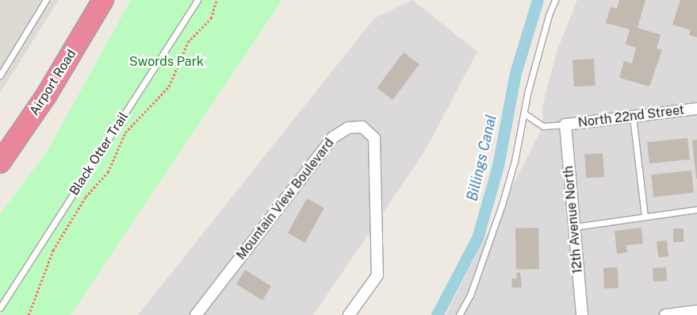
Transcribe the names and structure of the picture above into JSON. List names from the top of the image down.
{
  "streets": {
    "highway": ["Airport Road"],
    "street": ["North 22nd Street", "Mountain View Boulevard", "12th Avenue North"],
    "lane": ["Black Otter Trail"]
  },
  "crossings": [
    ["North 22nd Street", "12th Avenue North"]
  ],
  "water": ["Billings Canal"],
  "parks": ["Swords Park"]
}
